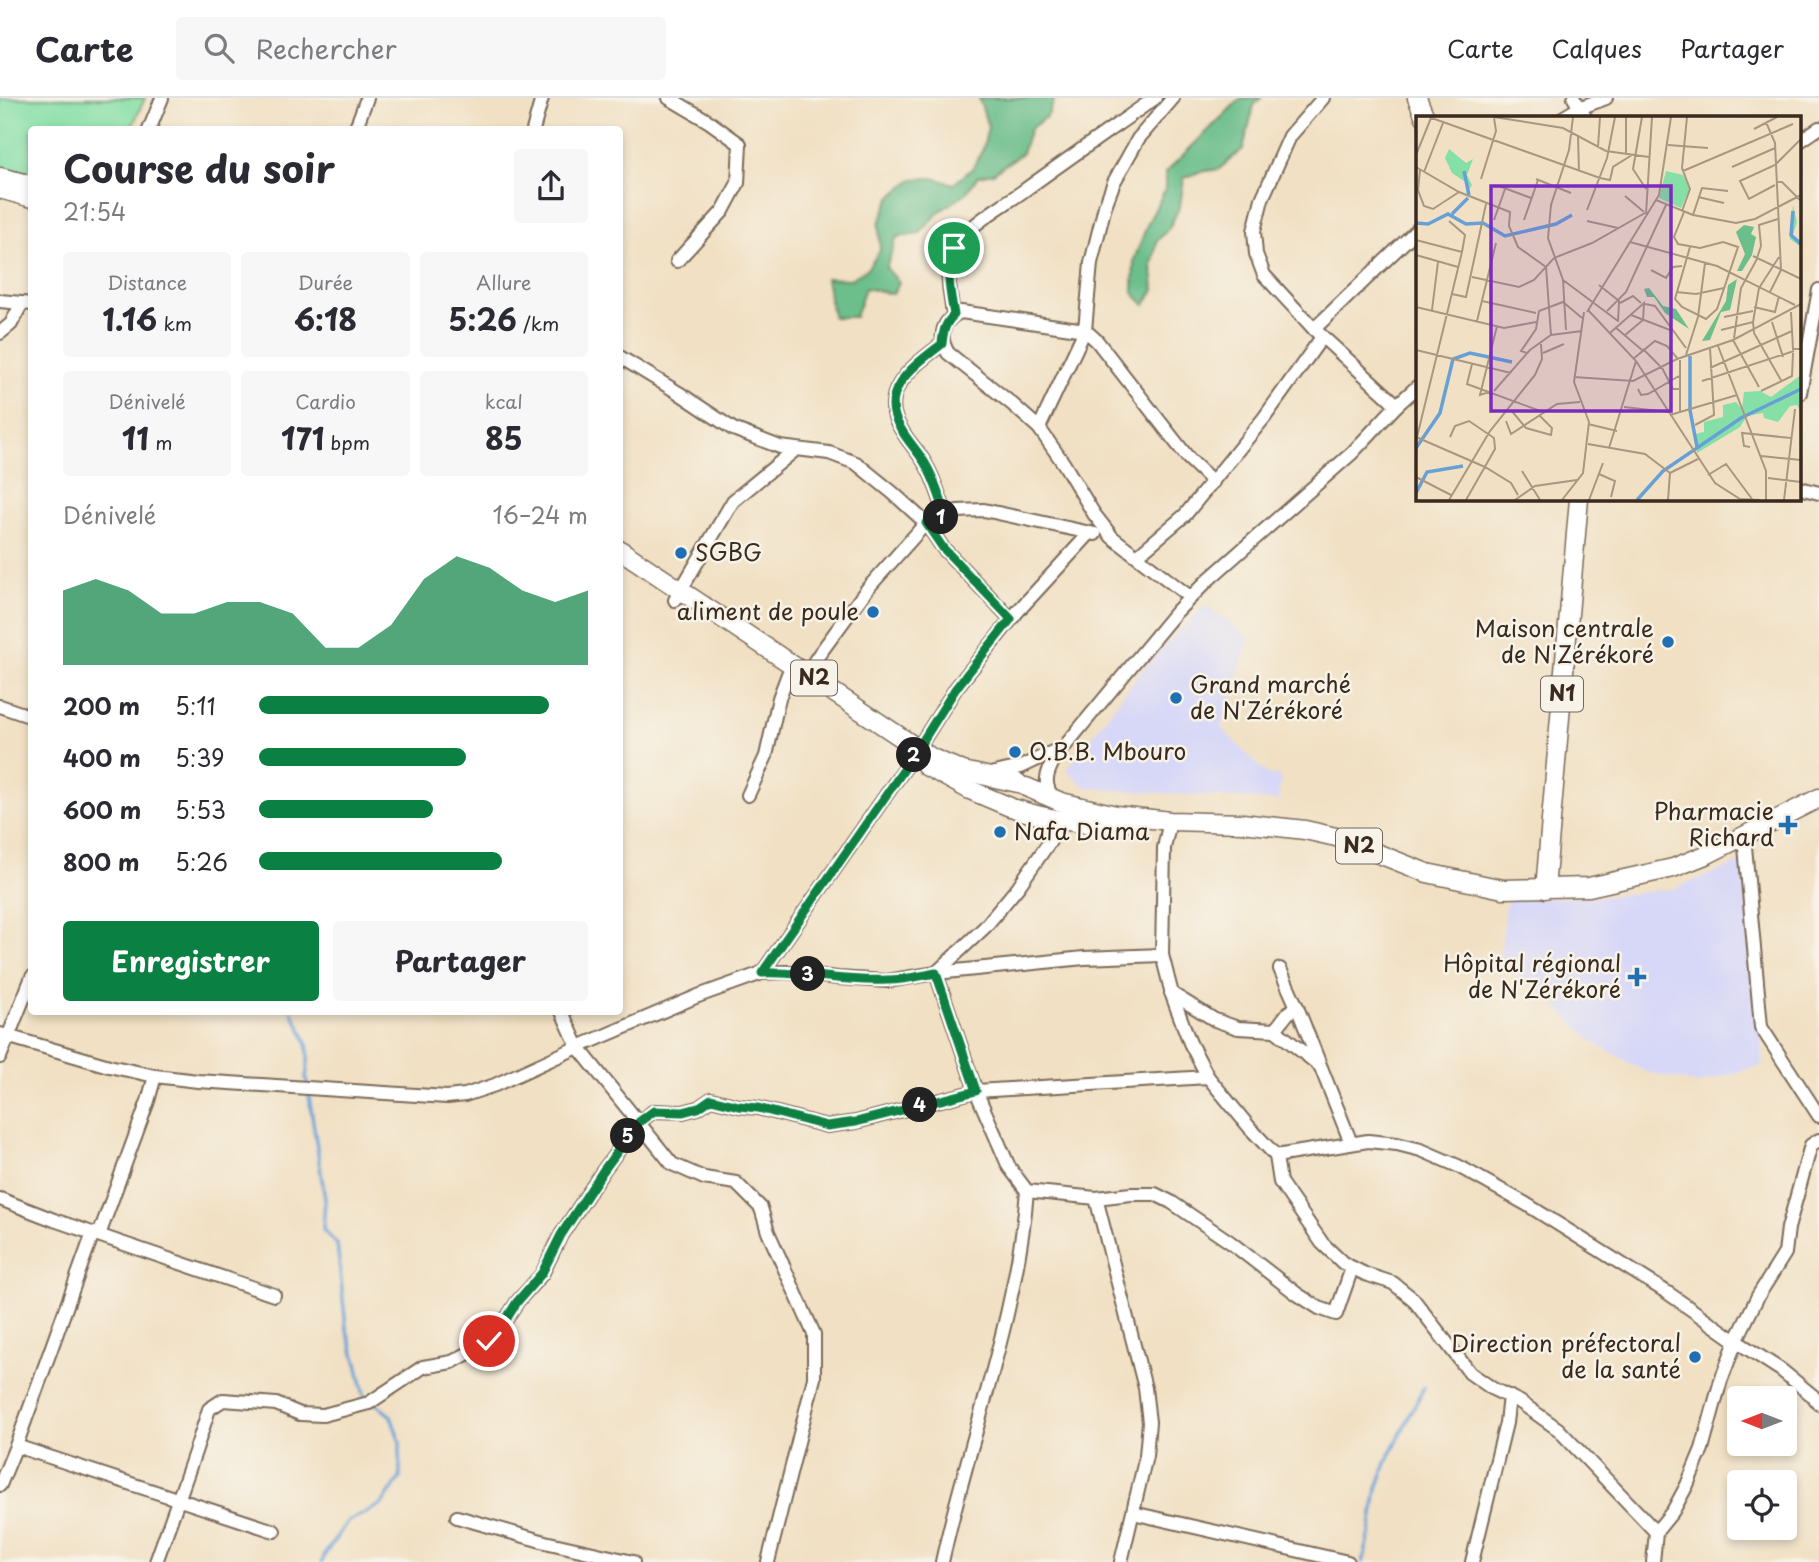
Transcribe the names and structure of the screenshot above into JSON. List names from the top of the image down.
{
  "streets": {
    "highway": ["N2", "N1"]
  },
  "crossings": [
    ["N2", "N1"]
  ],
  "places": {
    "other": [
      "SGBG",
      "aliment de poule",
      "Maison centrale de N'Zérékoré",
      "Grand marché de N'Zérékoré",
      "O.B.B. Mbouro",
      "Nafa Diama",
      "Direction préfectoral de la santé"
    ],
    "health": ["Pharmacie Richard", "Hôpital régional de N'Zérékoré"]
  },
  "north": "left",
  "page": {
    "header": "Carte",
    "search": "Rechercher",
    "nav": ["Carte", "Calques", "Partager"],
    "heading": ["Course du soir", "21:54"],
    "stats": [
      ["Distance", "1.16 km"],
      ["Durée", "6:18"],
      ["Allure", "5:26 /km"],
      ["Dénivelé", "11 m"],
      ["Cardio", "171 bpm"],
      ["kcal", "85"]
    ],
    "chart": ["Dénivelé", "16–24 m"],
    "pins": [
      "1",
      "2",
      "3",
      "4",
      "5"
    ],
    "list": [
      {
        "name": "200 m",
        "note": "5:11"
      },
      {
        "name": "400 m",
        "note": "5:39"
      },
      {
        "name": "600 m",
        "note": "5:53"
      },
      {
        "name": "800 m",
        "note": "5:26"
      }
    ],
    "buttons": ["Enregistrer", "Partager"]
  }
}
